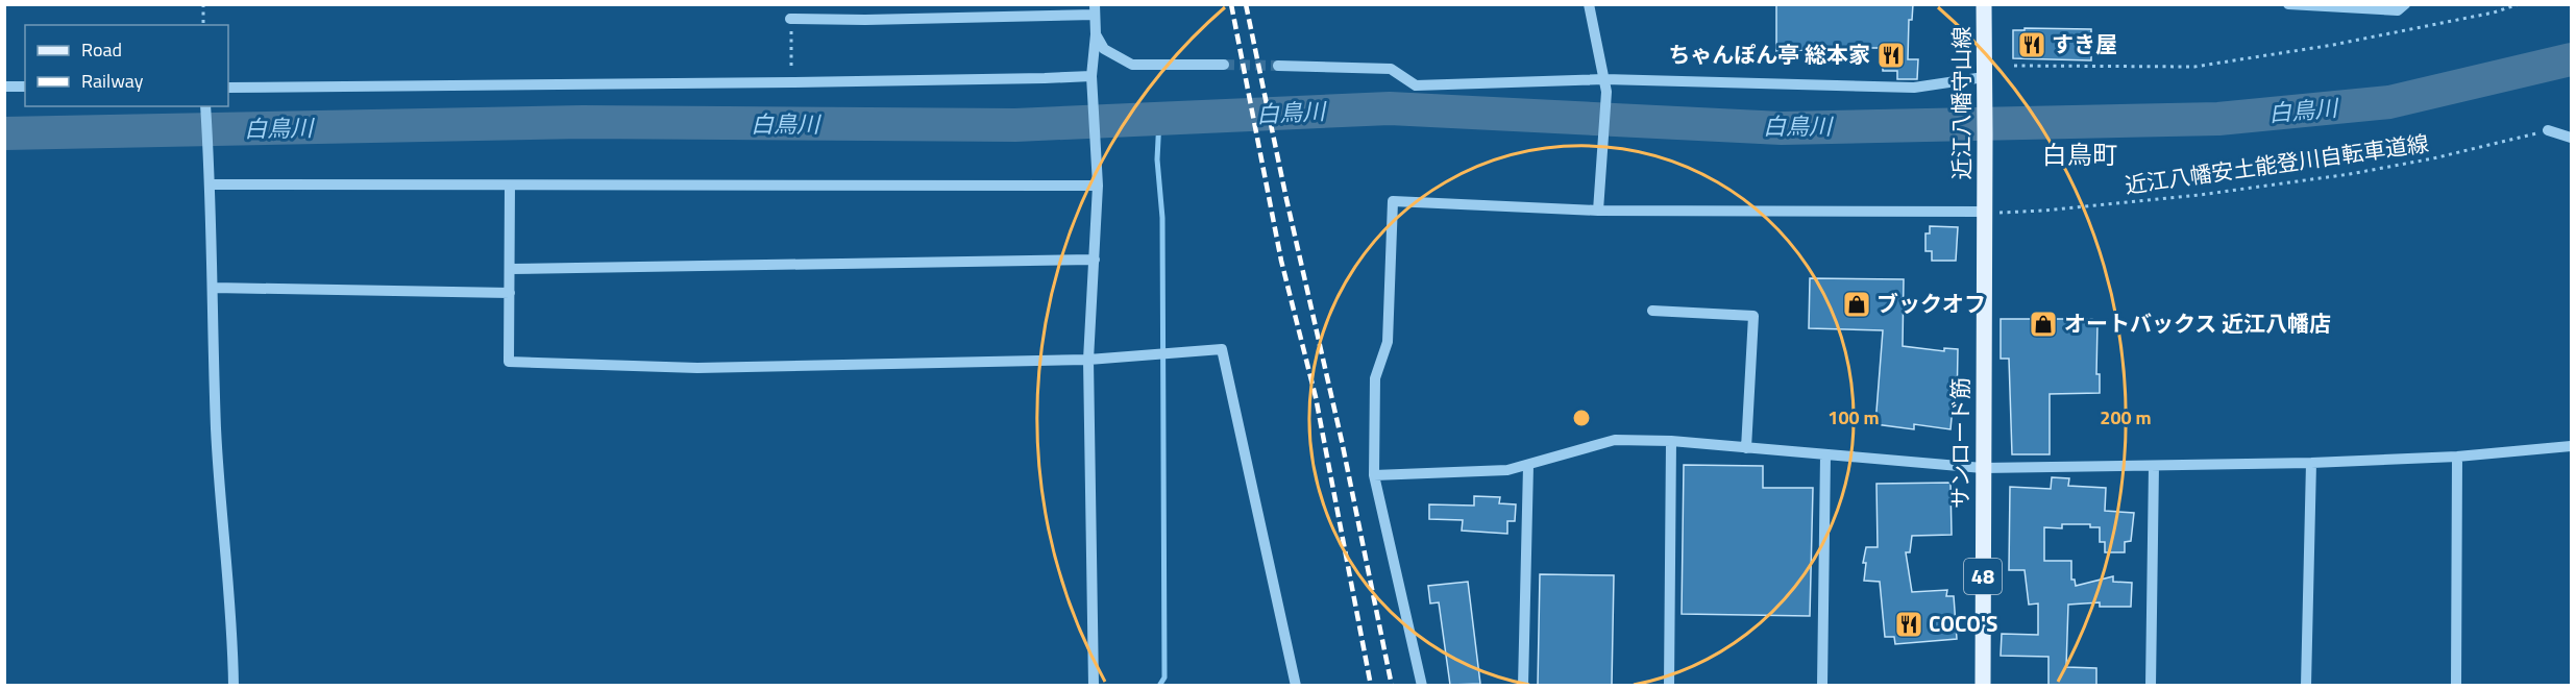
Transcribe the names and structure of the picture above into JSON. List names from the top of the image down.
{
  "streets": {
    "main road": ["近江八幡守山線", "サンロード筋", "48"],
    "path": ["近江八幡安土能登川自転車道線"]
  },
  "crossings": [
    ["近江八幡守山線", "近江八幡安土能登川自転車道線"],
    ["近江八幡守山線", "サンロード筋"],
    ["近江八幡安土能登川自転車道線", "サンロード筋"]
  ],
  "districts": ["白鳥町"],
  "water": ["白鳥川"],
  "places": {
    "restaurant": ["すき屋", "ちゃんぽん亭 総本家", "COCO'S"],
    "shop": ["ブックオフ", "オートバックス 近江八幡店"]
  },
  "legend": ["Road", "Railway"],
  "rings": ["100 m", "200 m"]
}
